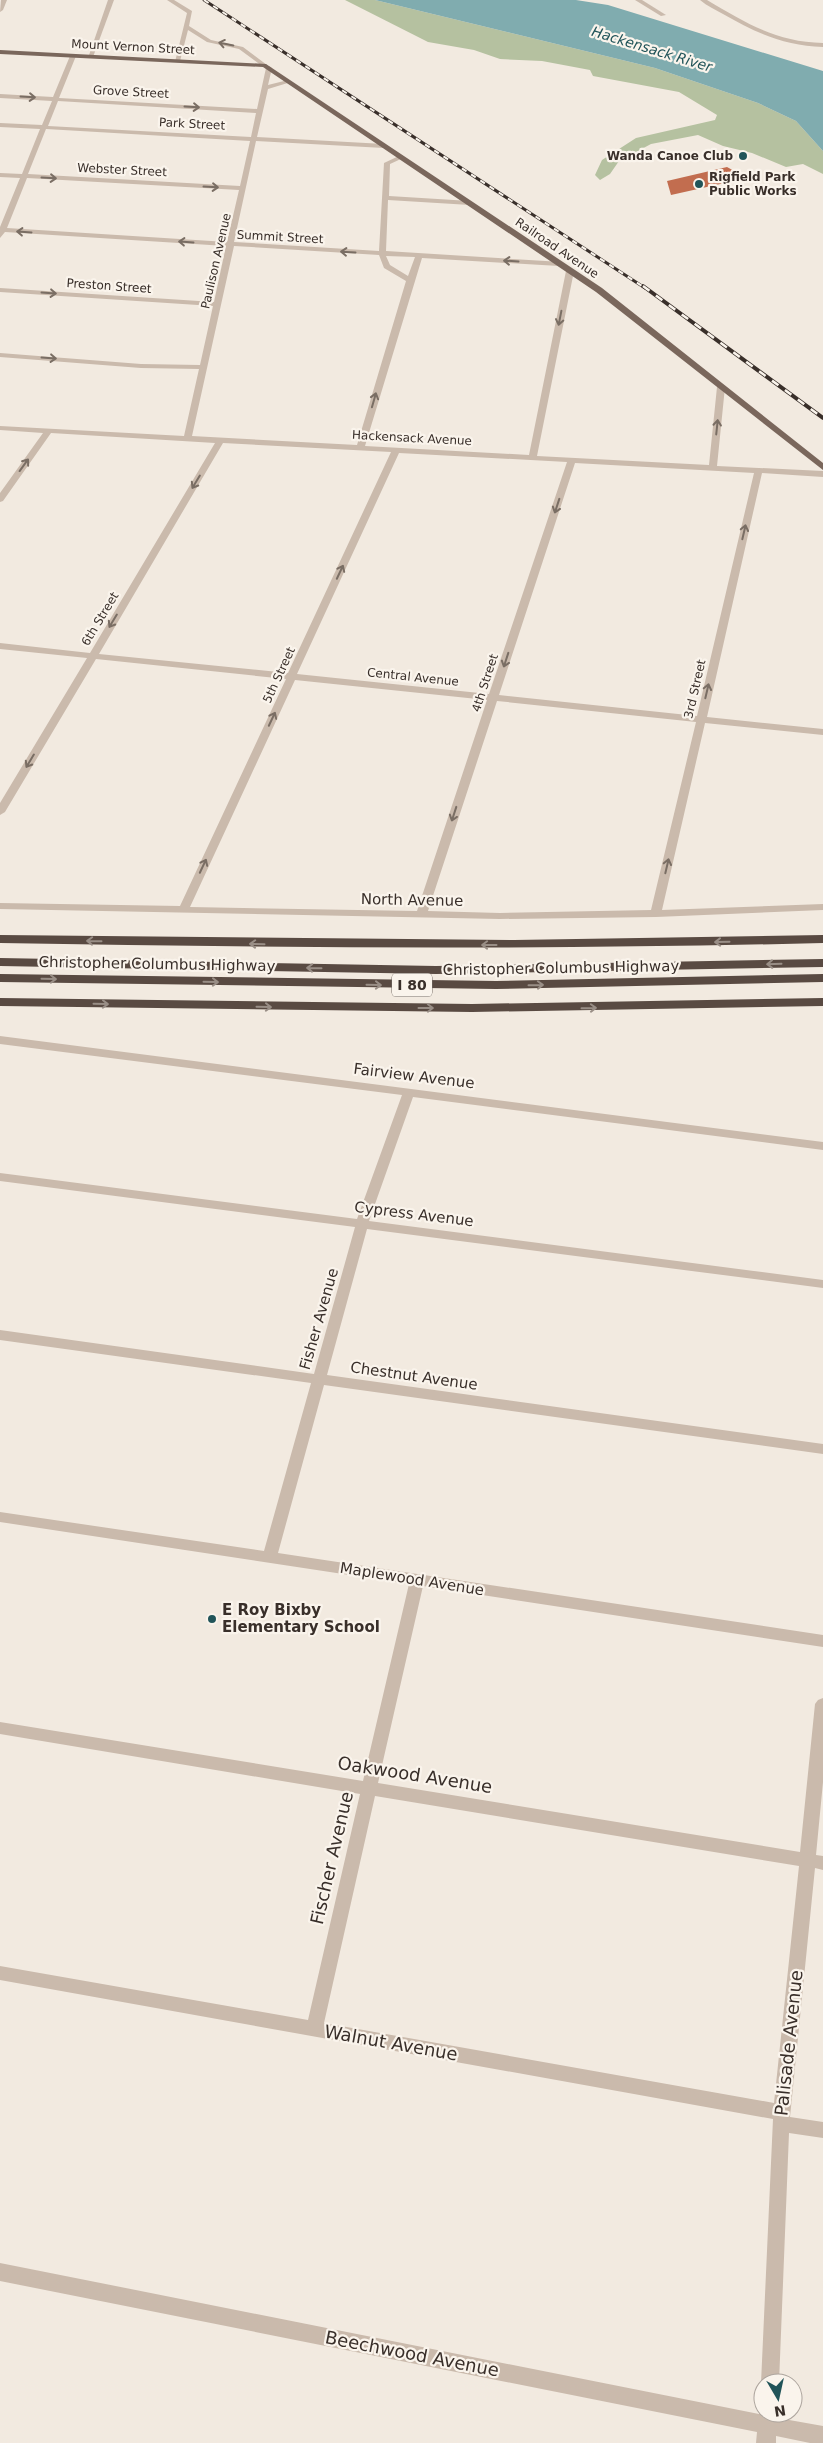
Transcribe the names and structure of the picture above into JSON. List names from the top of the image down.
{
  "streets": {
    "highway": ["Christopher Columbus Highway", "I 80"],
    "main road": ["Mount Vernon Street", "Railroad Avenue"],
    "street": [
      "Grove Street",
      "Park Street",
      "Webster Street",
      "Summit Street",
      "Paulison Avenue",
      "Preston Street",
      "Hackensack Avenue",
      "6th Street",
      "5th Street",
      "Central Avenue",
      "4th Street",
      "3rd Street",
      "North Avenue",
      "Fairview Avenue",
      "Cypress Avenue",
      "Fisher Avenue",
      "Chestnut Avenue",
      "Maplewood Avenue",
      "Oakwood Avenue",
      "Fischer Avenue",
      "Walnut Avenue",
      "Palisade Avenue",
      "Beechwood Avenue"
    ]
  },
  "crossings": [
    ["Mount Vernon Street", "Railroad Avenue"],
    ["Mount Vernon Street", "Paulison Avenue"],
    ["Grove Street", "Paulison Avenue"],
    ["Park Street", "Railroad Avenue"],
    ["Park Street", "Paulison Avenue"],
    ["Webster Street", "Paulison Avenue"],
    ["Summit Street", "Railroad Avenue"],
    ["Summit Street", "Paulison Avenue"],
    ["Railroad Avenue", "Paulison Avenue"],
    ["Paulison Avenue", "Preston Street"],
    ["Paulison Avenue", "Hackensack Avenue"],
    ["Hackensack Avenue", "6th Street"],
    ["Hackensack Avenue", "5th Street"],
    ["Hackensack Avenue", "4th Street"],
    ["Hackensack Avenue", "3rd Street"],
    ["6th Street", "Central Avenue"],
    ["5th Street", "Central Avenue"],
    ["5th Street", "North Avenue"],
    ["Central Avenue", "4th Street"],
    ["Central Avenue", "3rd Street"],
    ["4th Street", "North Avenue"],
    ["3rd Street", "North Avenue"],
    ["Fairview Avenue", "Fisher Avenue"],
    ["Cypress Avenue", "Fisher Avenue"],
    ["Fisher Avenue", "Chestnut Avenue"],
    ["Fisher Avenue", "Maplewood Avenue"],
    ["Maplewood Avenue", "Fischer Avenue"],
    ["Oakwood Avenue", "Fischer Avenue"],
    ["Oakwood Avenue", "Palisade Avenue"],
    ["Fischer Avenue", "Walnut Avenue"],
    ["Walnut Avenue", "Palisade Avenue"]
  ],
  "one_way": [
    "Grove Street",
    "Webster Street",
    "Summit Street",
    "6th Street",
    "5th Street",
    "4th Street",
    "3rd Street"
  ],
  "water": ["Hackensack River"],
  "places": ["Wanda Canoe Club", "Rigfield Park Public Works", "E Roy Bixby Elementary School"],
  "north": "bottom"
}
